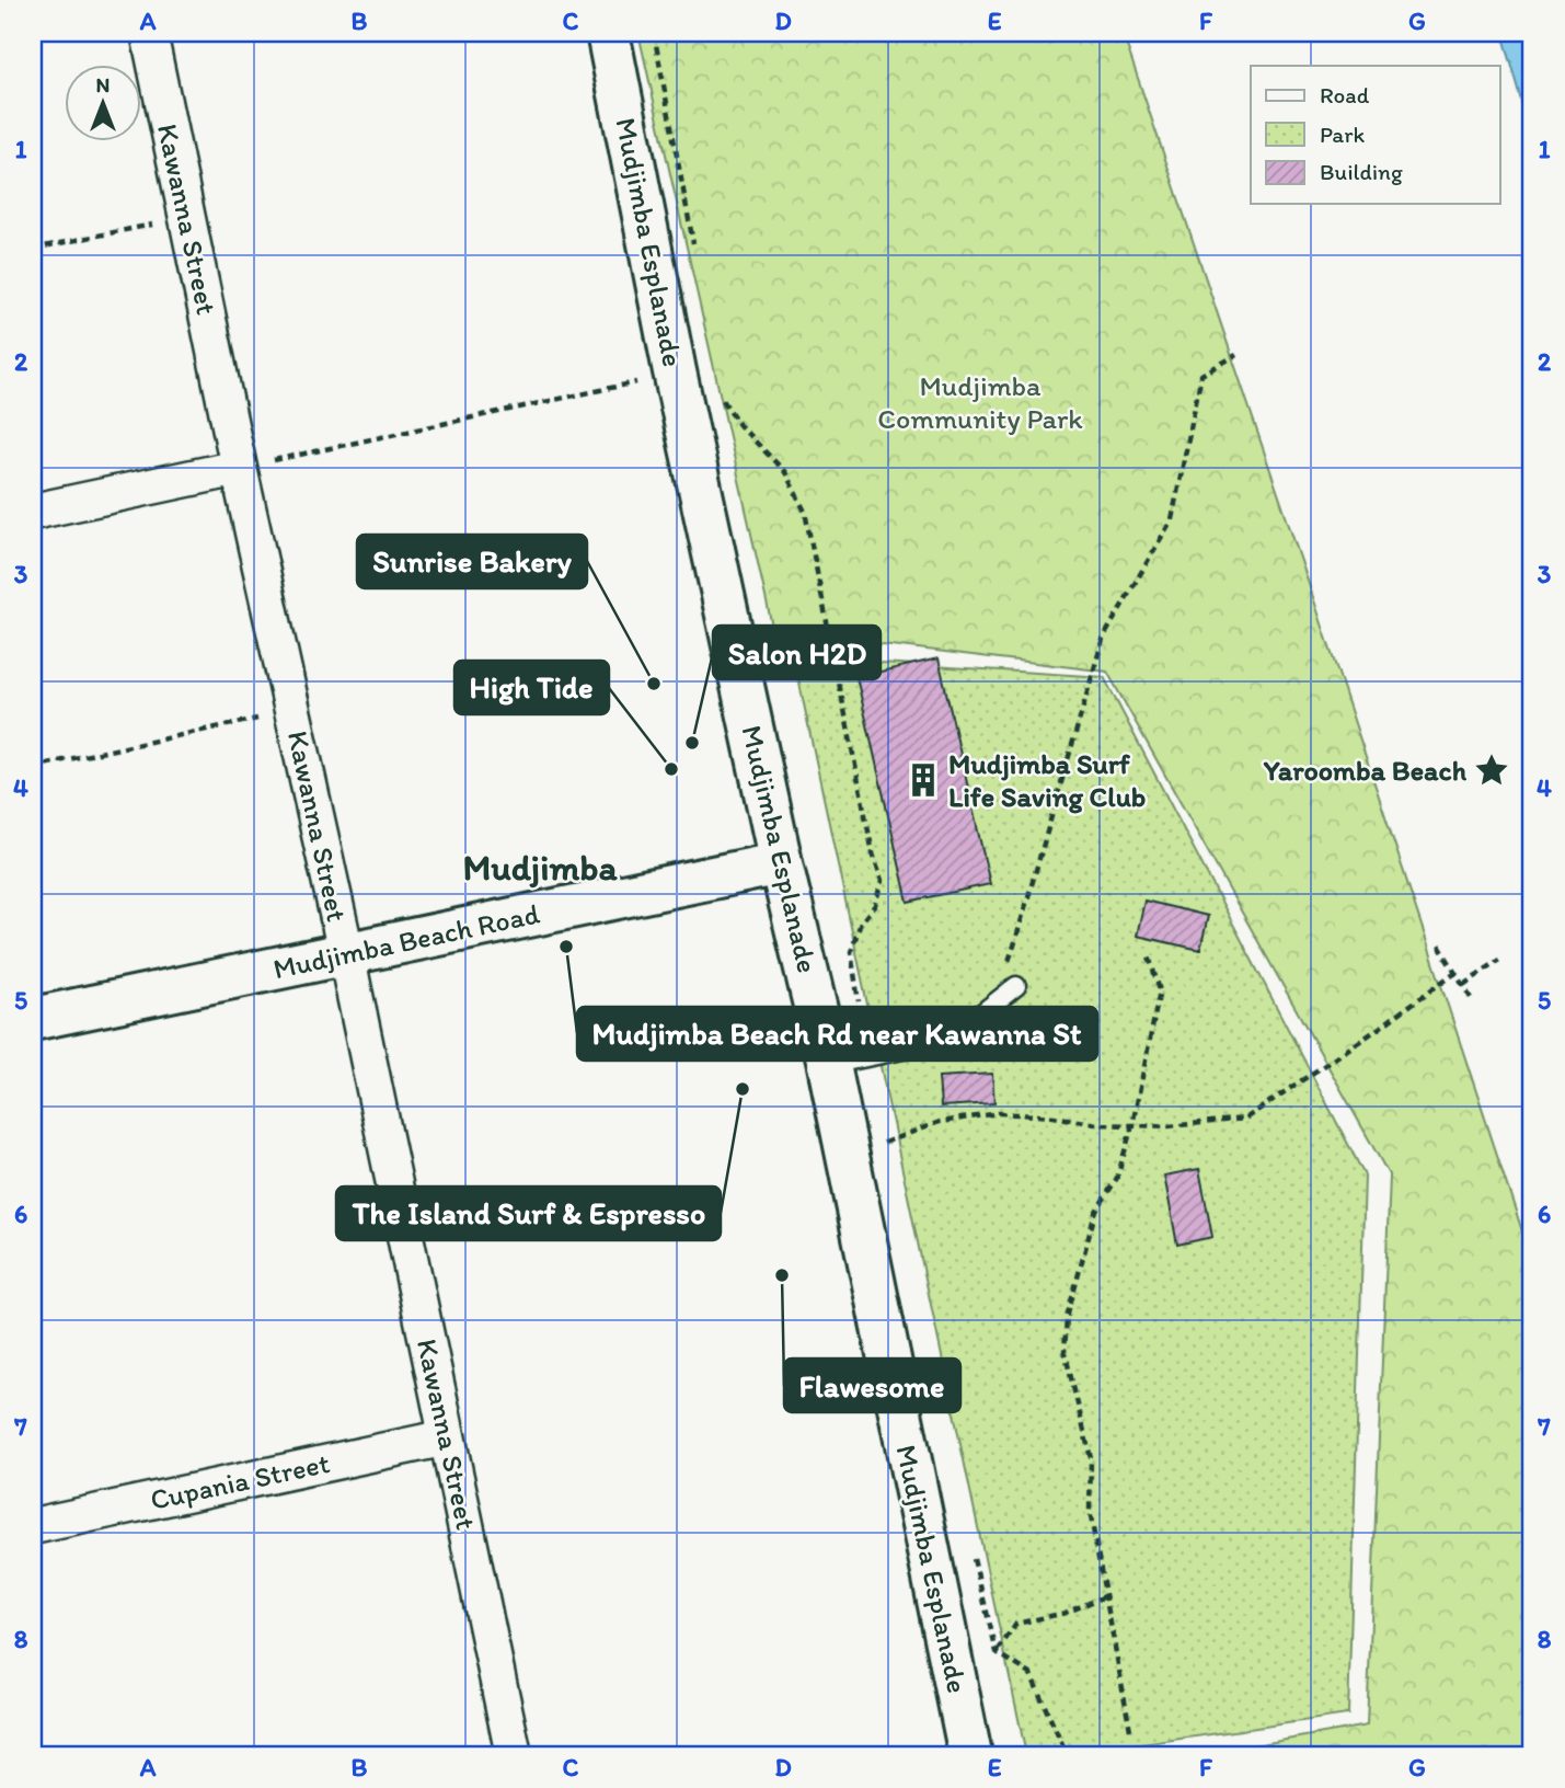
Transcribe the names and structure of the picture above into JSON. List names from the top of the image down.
{
  "streets": {
    "street": [
      "Kawanna Street",
      "Mudjimba Esplanade",
      "Mudjimba Beach Road",
      "Cupania Street"
    ]
  },
  "crossings": [
    ["Kawanna Street", "Mudjimba Beach Road"],
    ["Kawanna Street", "Cupania Street"],
    ["Mudjimba Esplanade", "Mudjimba Beach Road"]
  ],
  "districts": ["Mudjimba"],
  "parks": ["Mudjimba Community Park"],
  "places": {
    "other": [
      "Sunrise Bakery",
      "Salon H2D",
      "High Tide",
      "Mudjimba Beach Rd near Kawanna St",
      "The Island Surf & Espresso",
      "Flawesome"
    ],
    "place": ["Yaroomba Beach"],
    "building": ["Mudjimba Surf Life Saving Club"]
  },
  "legend": ["Road", "Park", "Building"],
  "north": "top",
  "grid": {
    "columns": [
      "A",
      "B",
      "C",
      "D",
      "E",
      "F",
      "G"
    ],
    "rows": [
      "1",
      "2",
      "3",
      "4",
      "5",
      "6",
      "7",
      "8"
    ]
  }
}
